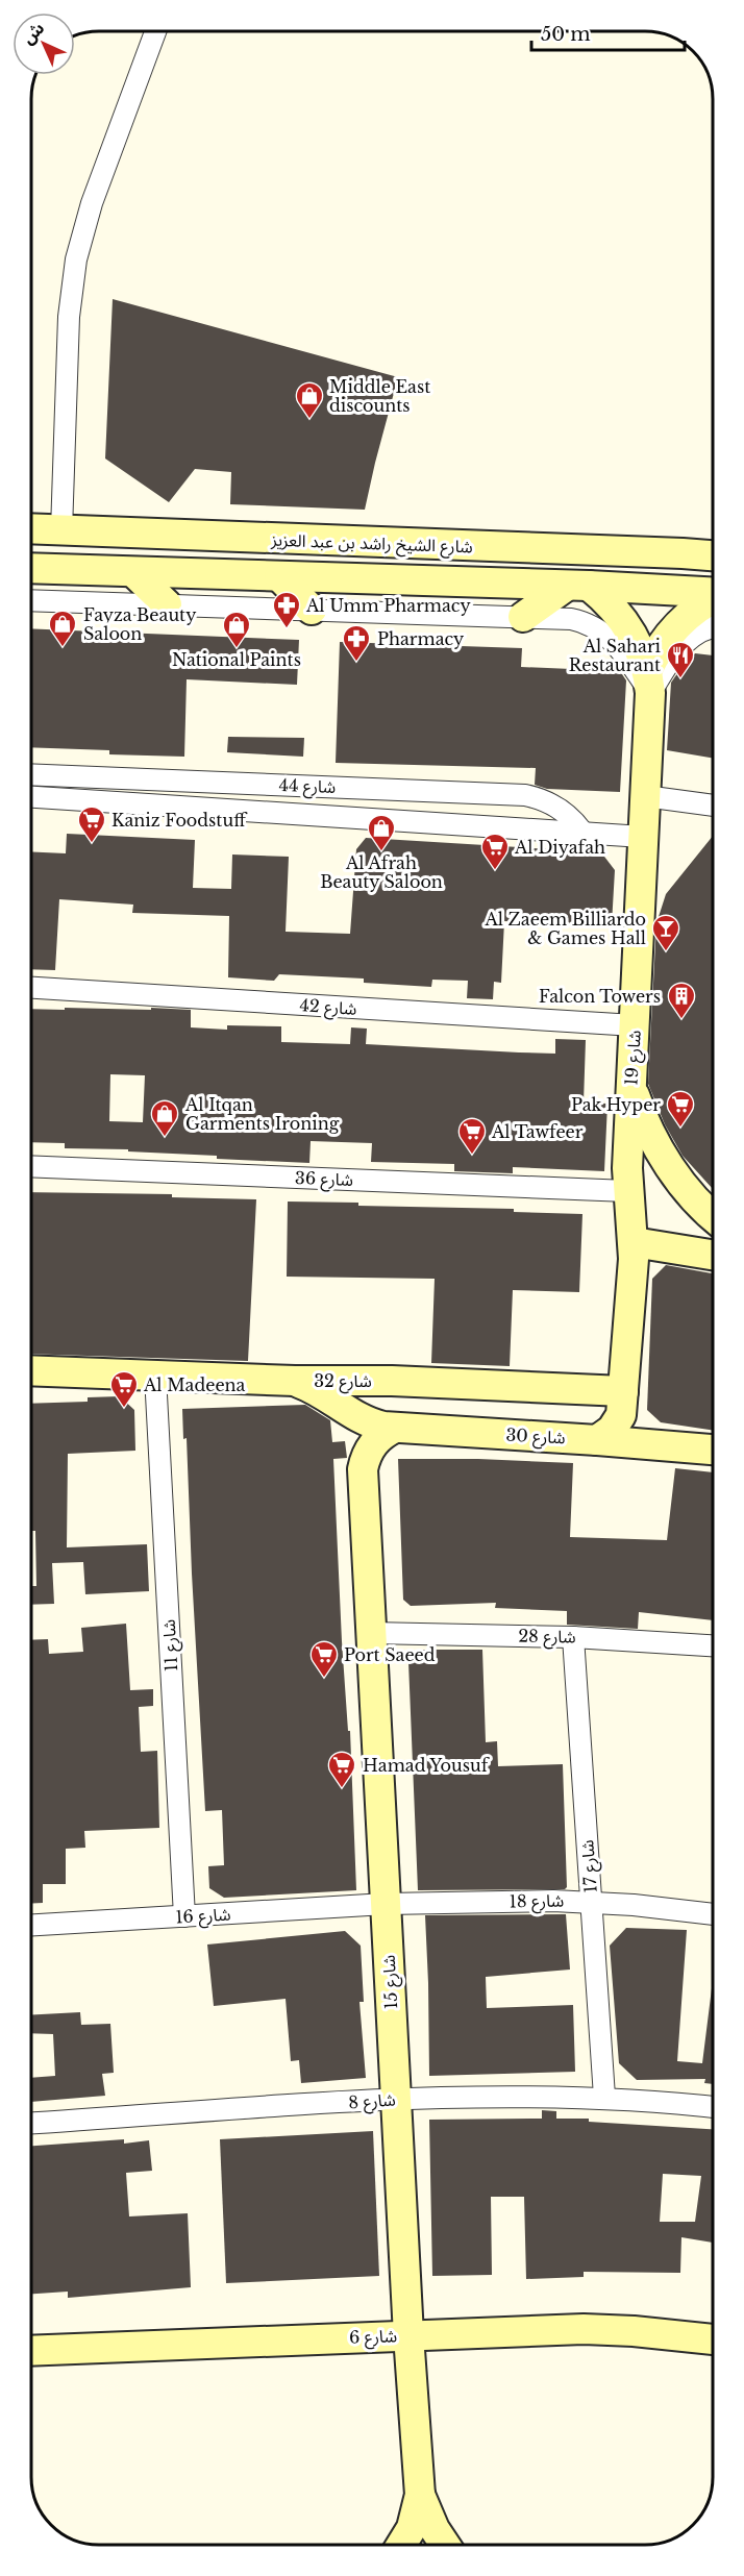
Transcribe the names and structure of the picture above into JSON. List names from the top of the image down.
{
  "streets": {
    "street": [
      "شارع الشيخ راشد بن عبد العزيز",
      "شارع 44",
      "شارع 42",
      "شارع 19",
      "شارع 36",
      "شارع 32",
      "شارع 30",
      "شارع 28",
      "شارع 11",
      "شارع 17",
      "شارع 18",
      "شارع 16",
      "شارع 15",
      "شارع 8",
      "شارع 6"
    ]
  },
  "crossings": [
    ["شارع 44", "شارع 19"],
    ["شارع 42", "شارع 19"],
    ["شارع 19", "شارع 36"],
    ["شارع 19", "شارع 30"],
    ["شارع 32", "شارع 30"],
    ["شارع 32", "شارع 11"],
    ["شارع 32", "شارع 15"],
    ["شارع 30", "شارع 15"],
    ["شارع 28", "شارع 17"],
    ["شارع 28", "شارع 15"],
    ["شارع 11", "شارع 16"],
    ["شارع 17", "شارع 18"],
    ["شارع 17", "شارع 8"],
    ["شارع 18", "شارع 16"],
    ["شارع 18", "شارع 15"],
    ["شارع 16", "شارع 15"],
    ["شارع 15", "شارع 8"],
    ["شارع 15", "شارع 6"]
  ],
  "places": {
    "shop": [
      "Middle East discounts",
      "Fayza Beauty Saloon",
      "National Paints",
      "Al Afrah Beauty Saloon",
      "Al Itqan Garments Ironing"
    ],
    "pharmacy": ["Al Umm Pharmacy", "Pharmacy"],
    "restaurant": ["Al Sahari Restaurant"],
    "supermarket": [
      "Kaniz Foodstuff",
      "Al Diyafah",
      "Pak Hyper",
      "Al Tawfeer",
      "Al Madeena",
      "Port Saeed",
      "Hamad Yousuf"
    ],
    "bar": ["Al Zaeem Billiardo & Games Hall"],
    "building": ["Falcon Towers"]
  },
  "scale_bar": "50 m",
  "north": "top left"
}
